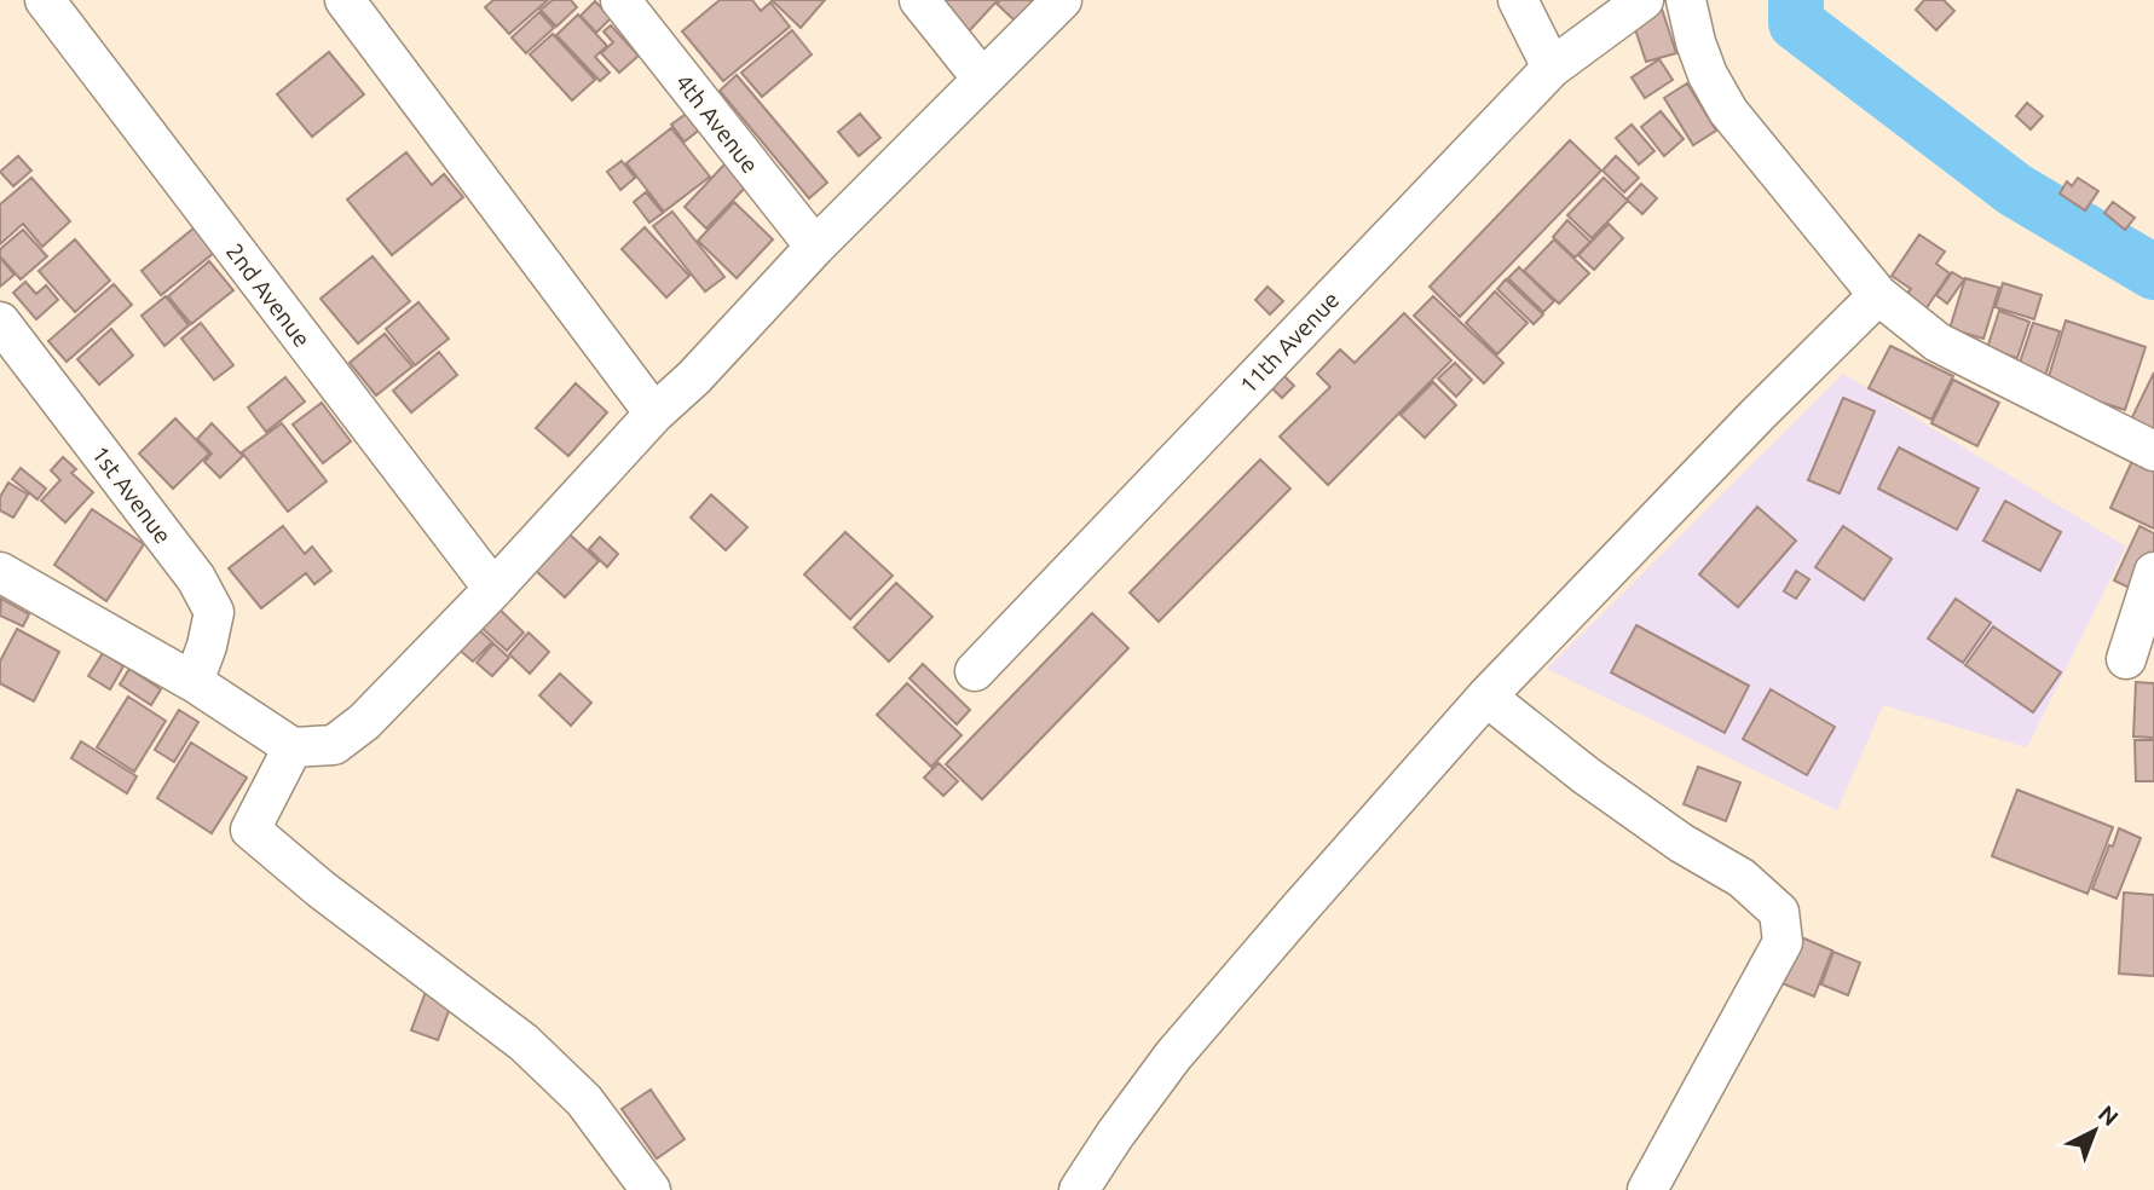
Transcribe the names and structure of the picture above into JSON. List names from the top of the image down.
{
  "streets": {
    "street": [
      "4th Avenue",
      "2nd Avenue",
      "11th Avenue",
      "1st Avenue"
    ]
  },
  "north": "top right"
}
